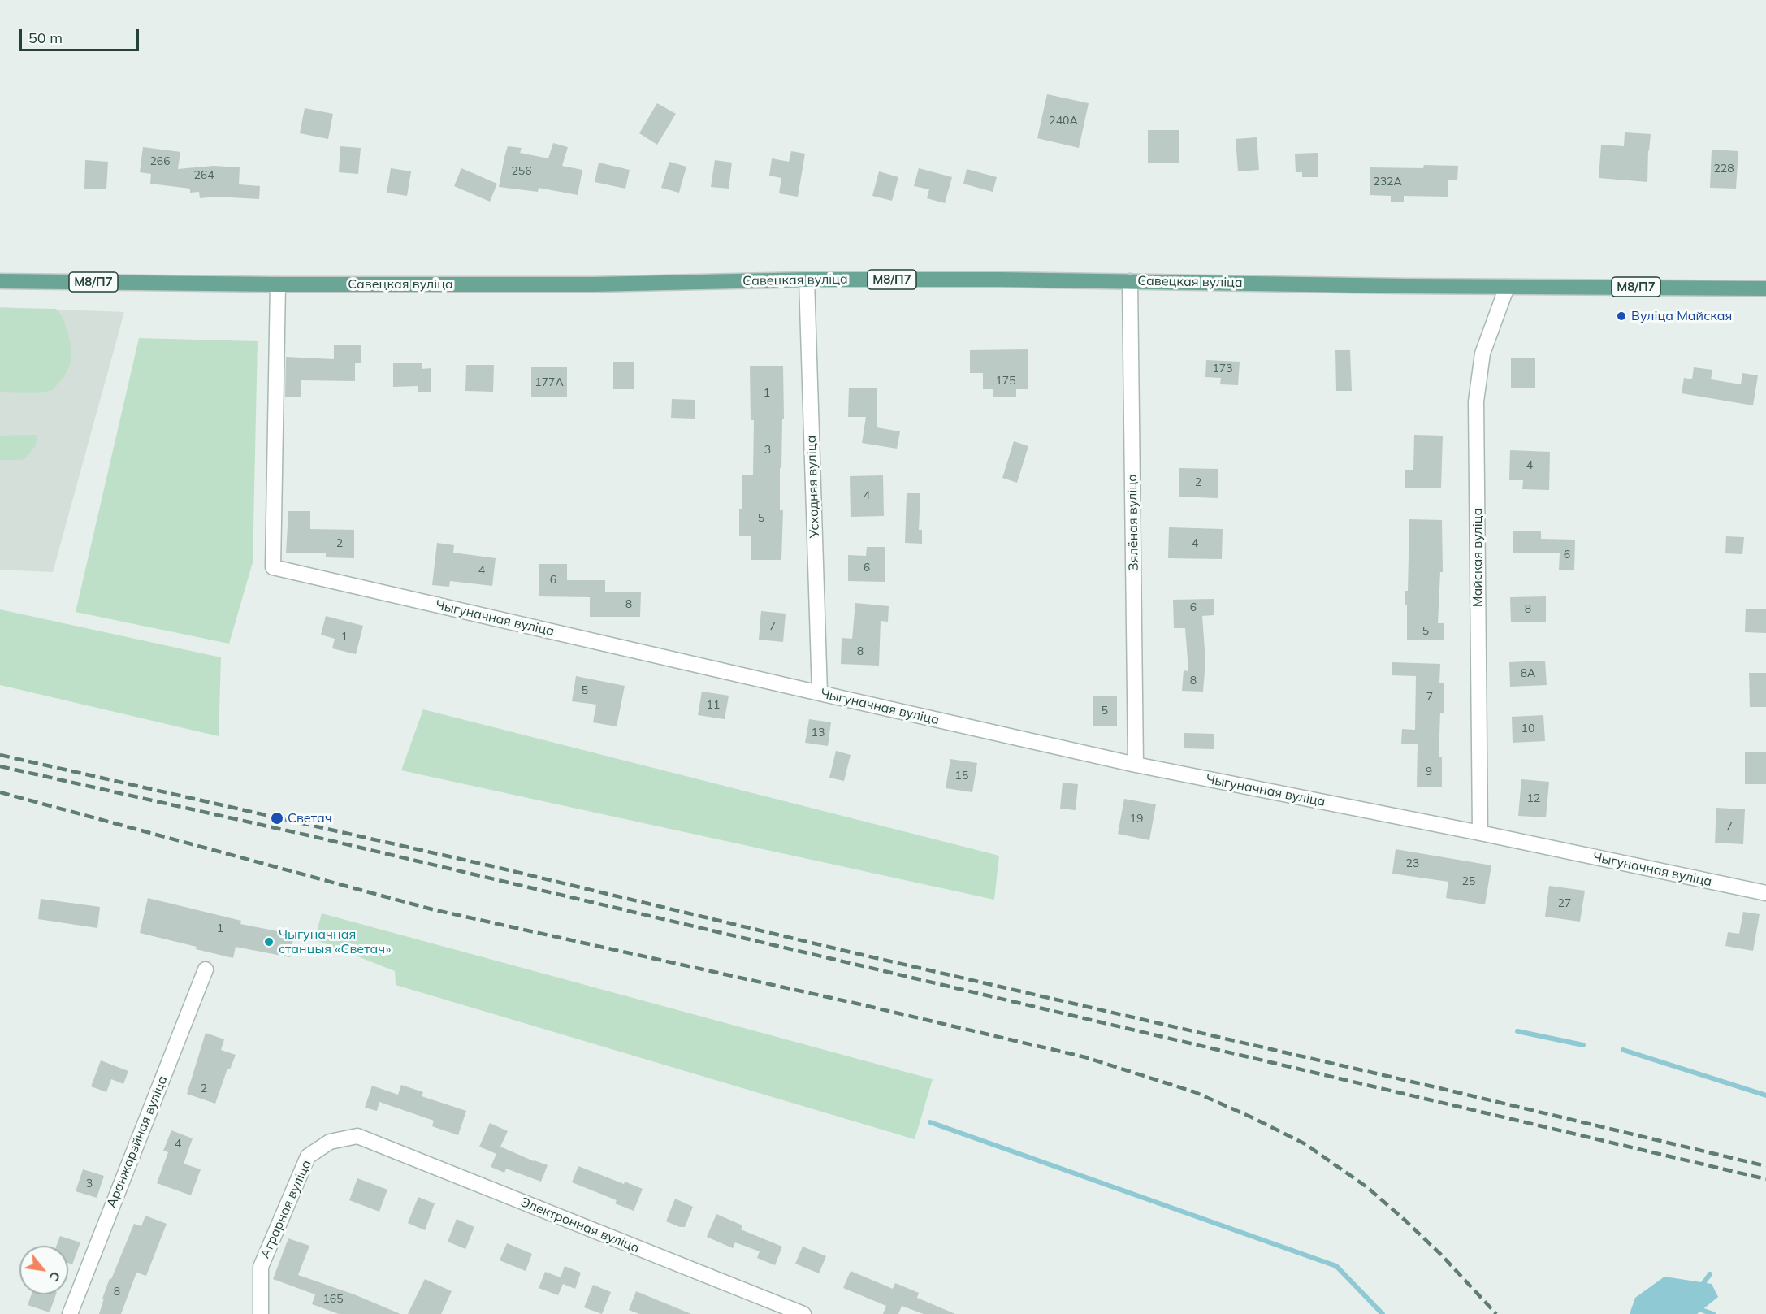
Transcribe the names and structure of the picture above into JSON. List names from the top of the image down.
{
  "streets": {
    "main road": ["М8/П7", "Савецкая вуліца"],
    "street": [
      "Усходняя вуліца",
      "Зялёная вуліца",
      "Майская вуліца",
      "Чыгуначная вуліца",
      "Аранжарэйная вуліца",
      "Аграрная вуліца",
      "Электронная вуліца"
    ]
  },
  "crossings": [
    ["Савецкая вуліца", "Усходняя вуліца"],
    ["Савецкая вуліца", "Зялёная вуліца"],
    ["Савецкая вуліца", "Майская вуліца"],
    ["Савецкая вуліца", "Чыгуначная вуліца"],
    ["Усходняя вуліца", "Чыгуначная вуліца"],
    ["Зялёная вуліца", "Чыгуначная вуліца"],
    ["Майская вуліца", "Чыгуначная вуліца"],
    ["Аграрная вуліца", "Электронная вуліца"]
  ],
  "places": ["Вуліца Майская", "Светач", "Чыгуначная станцыя «Светач»"],
  "house_numbers": [
    "240А",
    "266",
    "228",
    "256",
    "264",
    "232А",
    "173",
    "175",
    "177А",
    "1",
    "3",
    "4",
    "2",
    "4",
    "5",
    "2",
    "4",
    "6",
    "6",
    "4",
    "6",
    "8",
    "6",
    "8",
    "7",
    "5",
    "1",
    "8",
    "8А",
    "8",
    "5",
    "7",
    "11",
    "5",
    "10",
    "13",
    "9",
    "15",
    "12",
    "19",
    "7",
    "23",
    "25",
    "27",
    "1",
    "2",
    "4",
    "3",
    "8",
    "165"
  ],
  "scale_bar": "50 m",
  "north": "bottom right"
}
